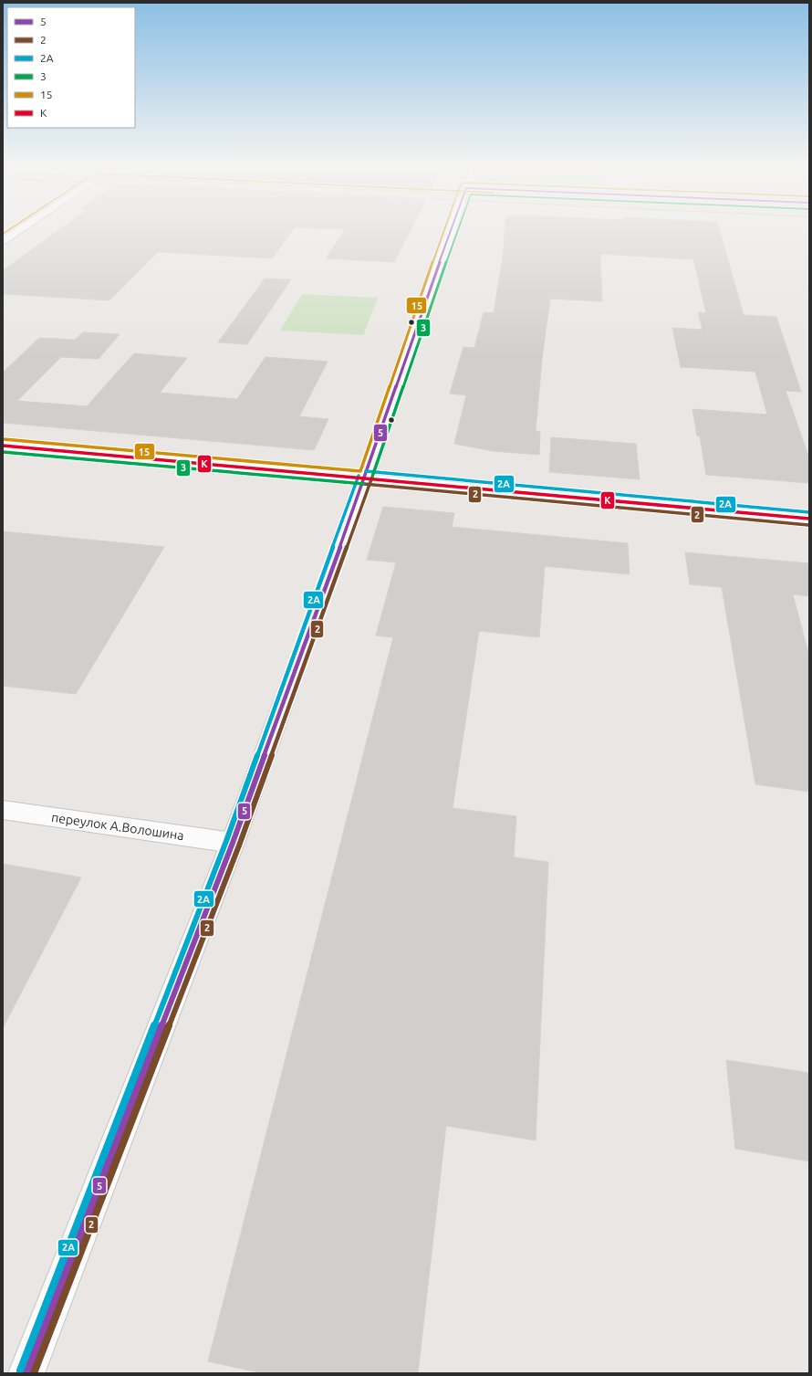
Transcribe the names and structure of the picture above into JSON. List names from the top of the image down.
{
  "streets": {
    "main road": ["переулок А.Волошина"]
  },
  "lines": [
    "transit line 5",
    "transit line 3",
    "transit line 15",
    "transit line К",
    "transit line 2А",
    "transit line 2"
  ],
  "legend": [
    "5",
    "2",
    "2А",
    "3",
    "15",
    "К"
  ]
}
